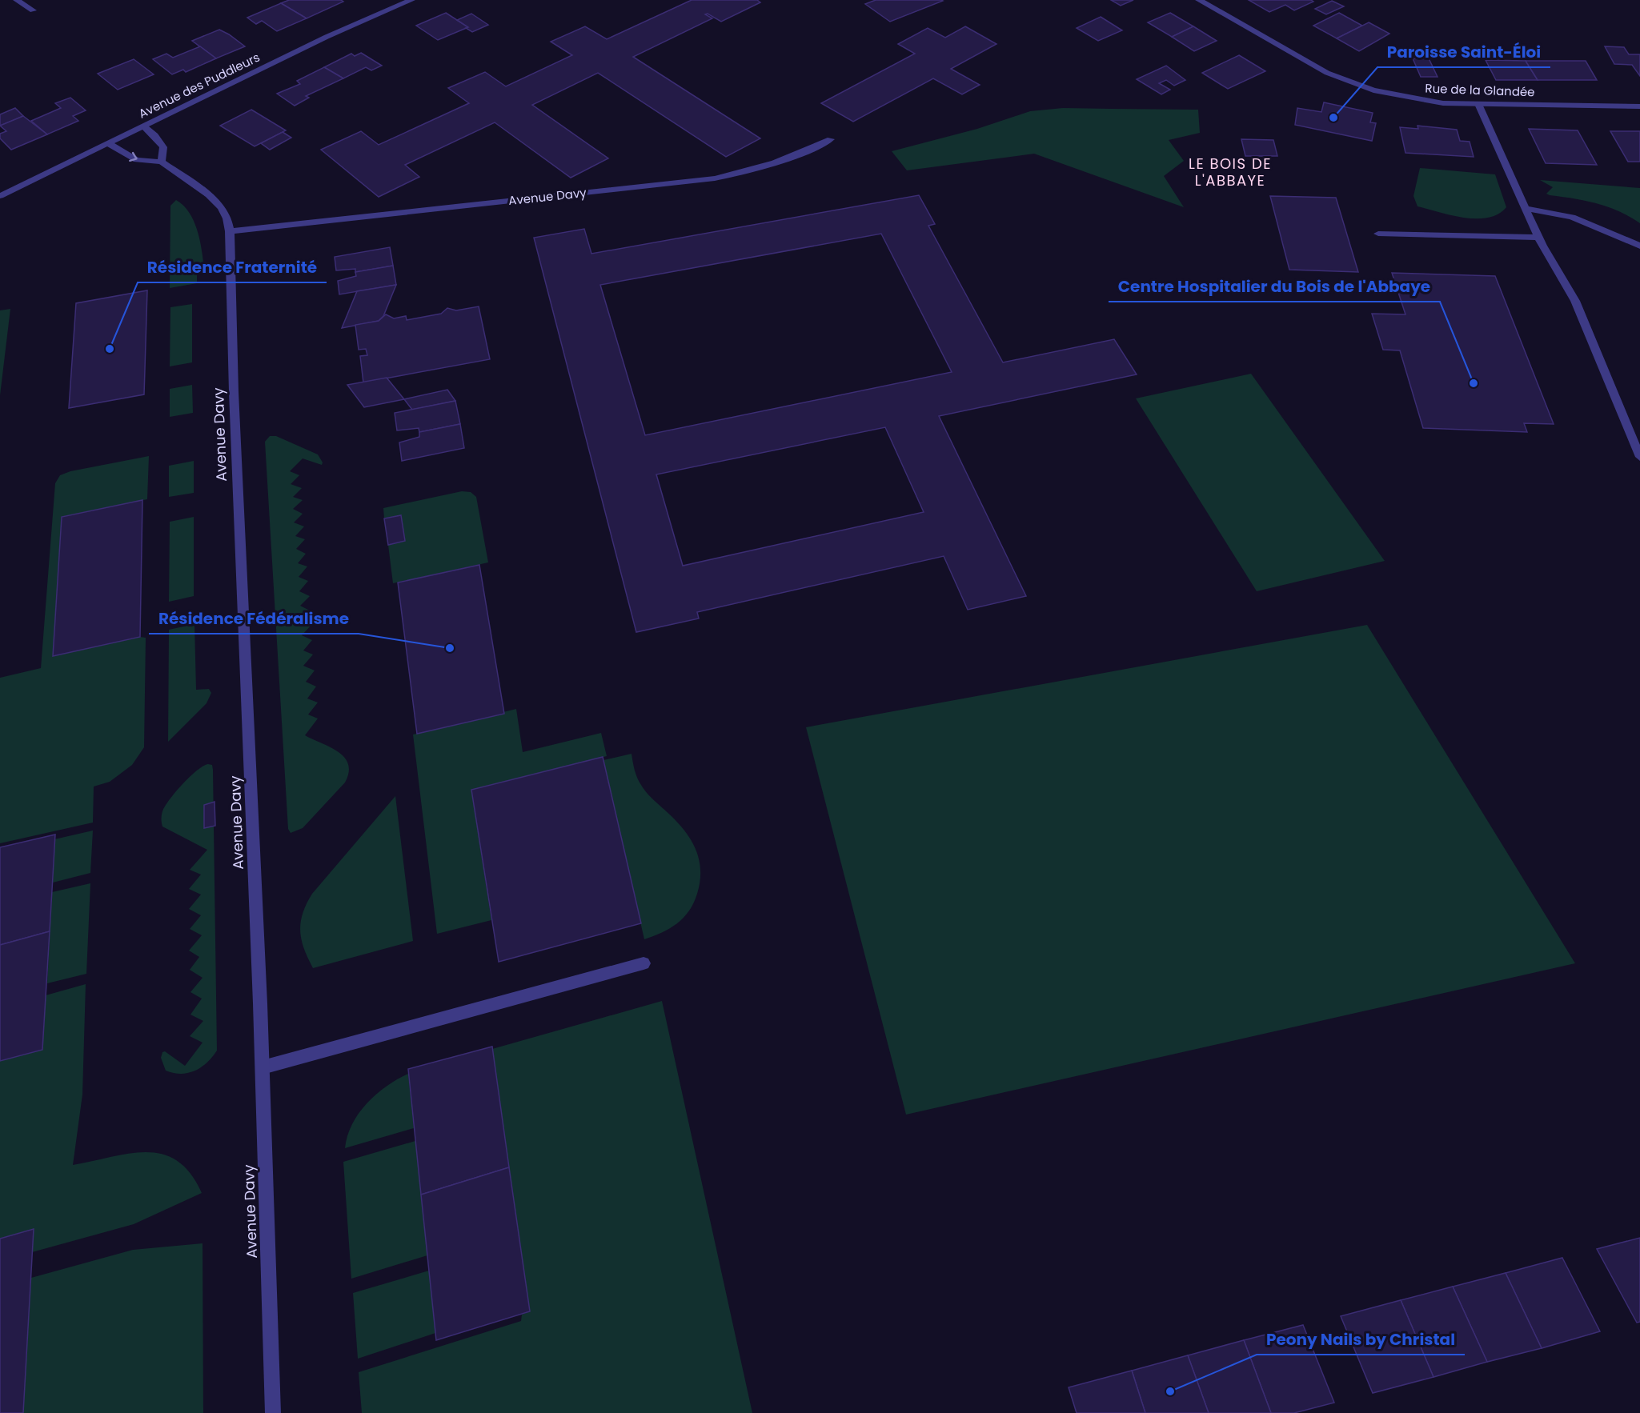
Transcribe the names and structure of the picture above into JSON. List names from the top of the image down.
{
  "streets": {
    "street": ["Avenue des Puddleurs", "Rue de la Glandée", "Avenue Davy"]
  },
  "districts": ["LE BOIS DE L'ABBAYE"],
  "places": [
    "Paroisse Saint-Éloi",
    "Résidence Fraternité",
    "Centre Hospitalier du Bois de l'Abbaye",
    "Résidence Fédéralisme",
    "Peony Nails by Christal"
  ]
}
